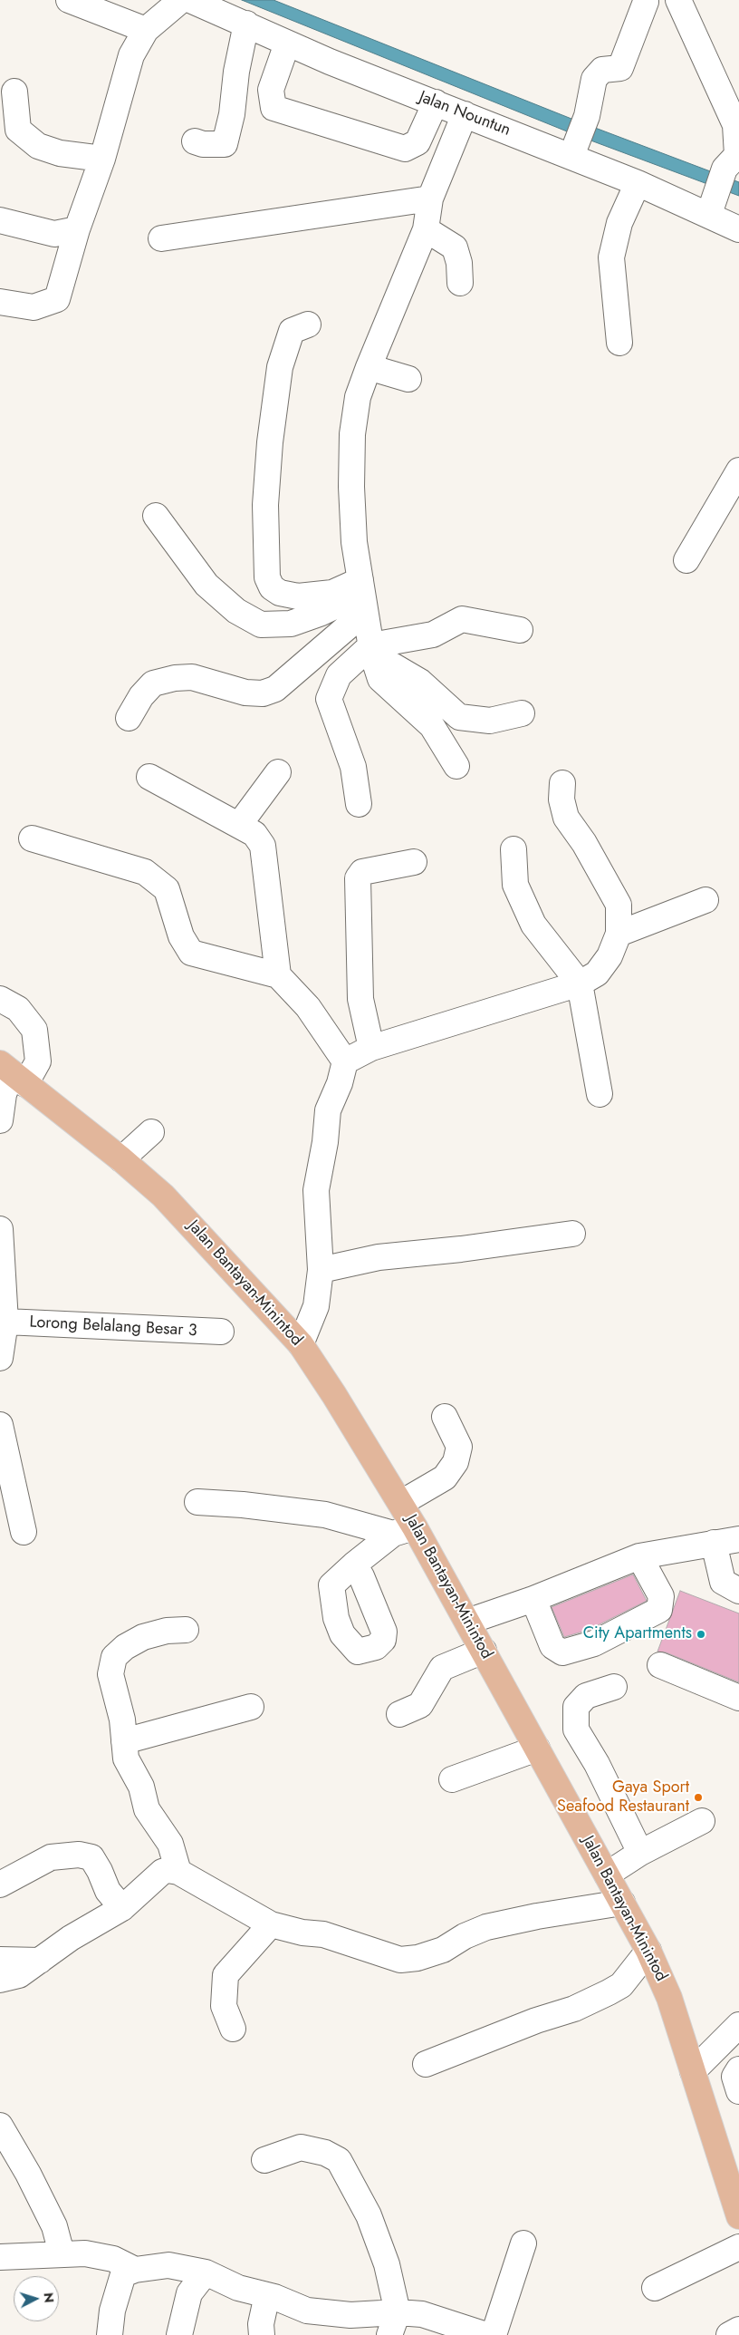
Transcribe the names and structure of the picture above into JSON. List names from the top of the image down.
{
  "streets": {
    "main road": ["Jalan Bantayan-Minintod"],
    "street": ["Jalan Nountun", "Lorong Belalang Besar 3"]
  },
  "places": ["City Apartments", "Gaya Sport Seafood Restaurant"],
  "north": "right"
}
